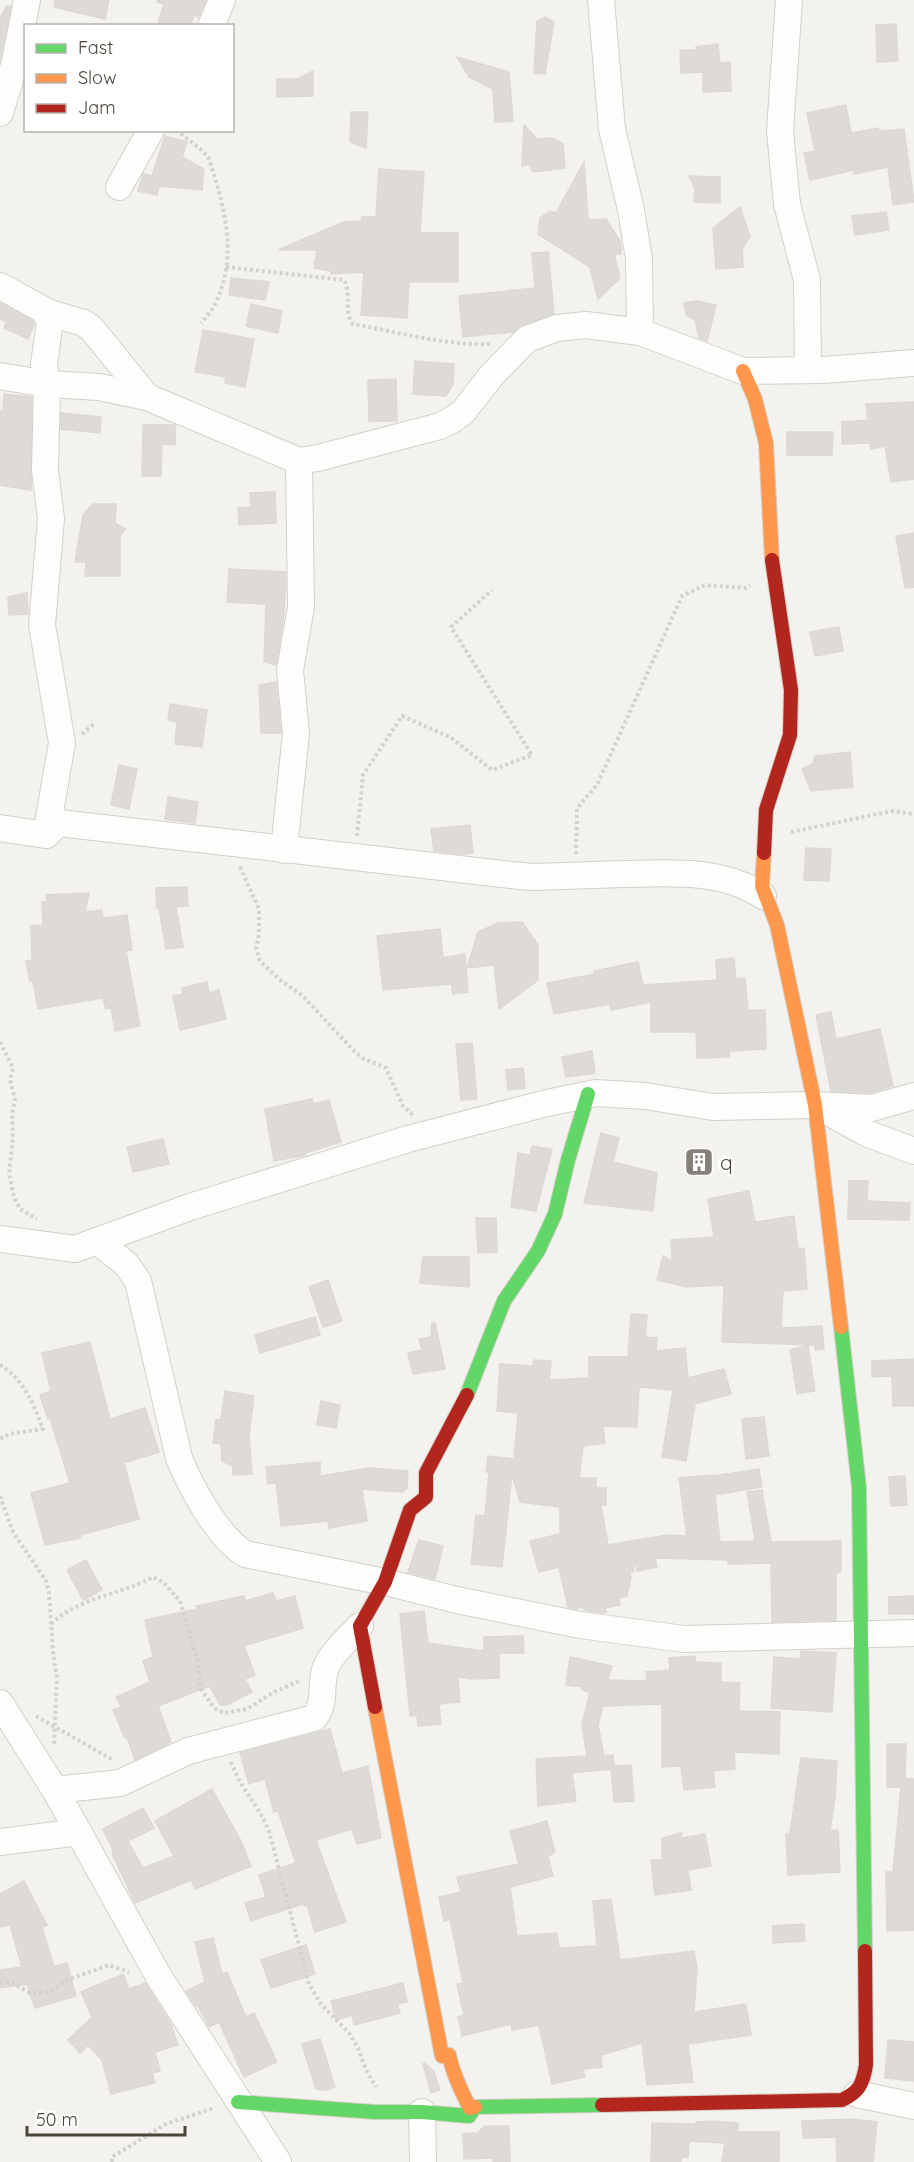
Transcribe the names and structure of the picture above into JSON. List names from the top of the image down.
{
  "places": {
    "building": ["q"]
  },
  "legend": ["Fast", "Slow", "Jam"],
  "scale_bar": "50 m"
}
